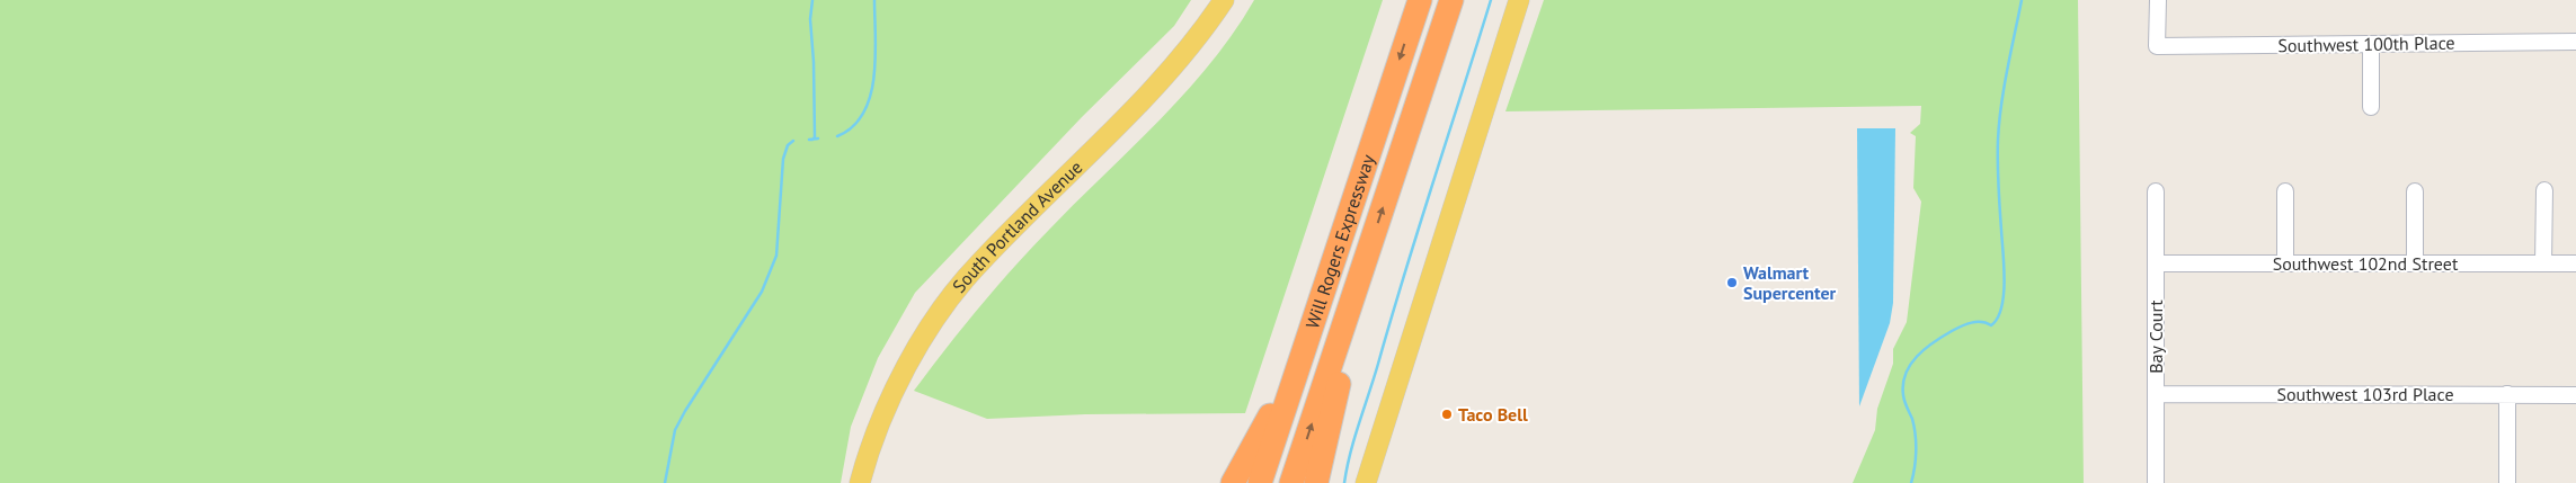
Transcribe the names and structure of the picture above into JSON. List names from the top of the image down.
{
  "streets": {
    "highway": ["Will Rogers Expressway"],
    "main road": ["South Portland Avenue"],
    "street": [
      "Southwest 100th Place",
      "Southwest 102nd Street",
      "Bay Court",
      "Southwest 103rd Place"
    ]
  },
  "crossings": [
    ["Southwest 102nd Street", "Bay Court"],
    ["Bay Court", "Southwest 103rd Place"]
  ],
  "places": ["Walmart Supercenter", "Taco Bell"]
}
